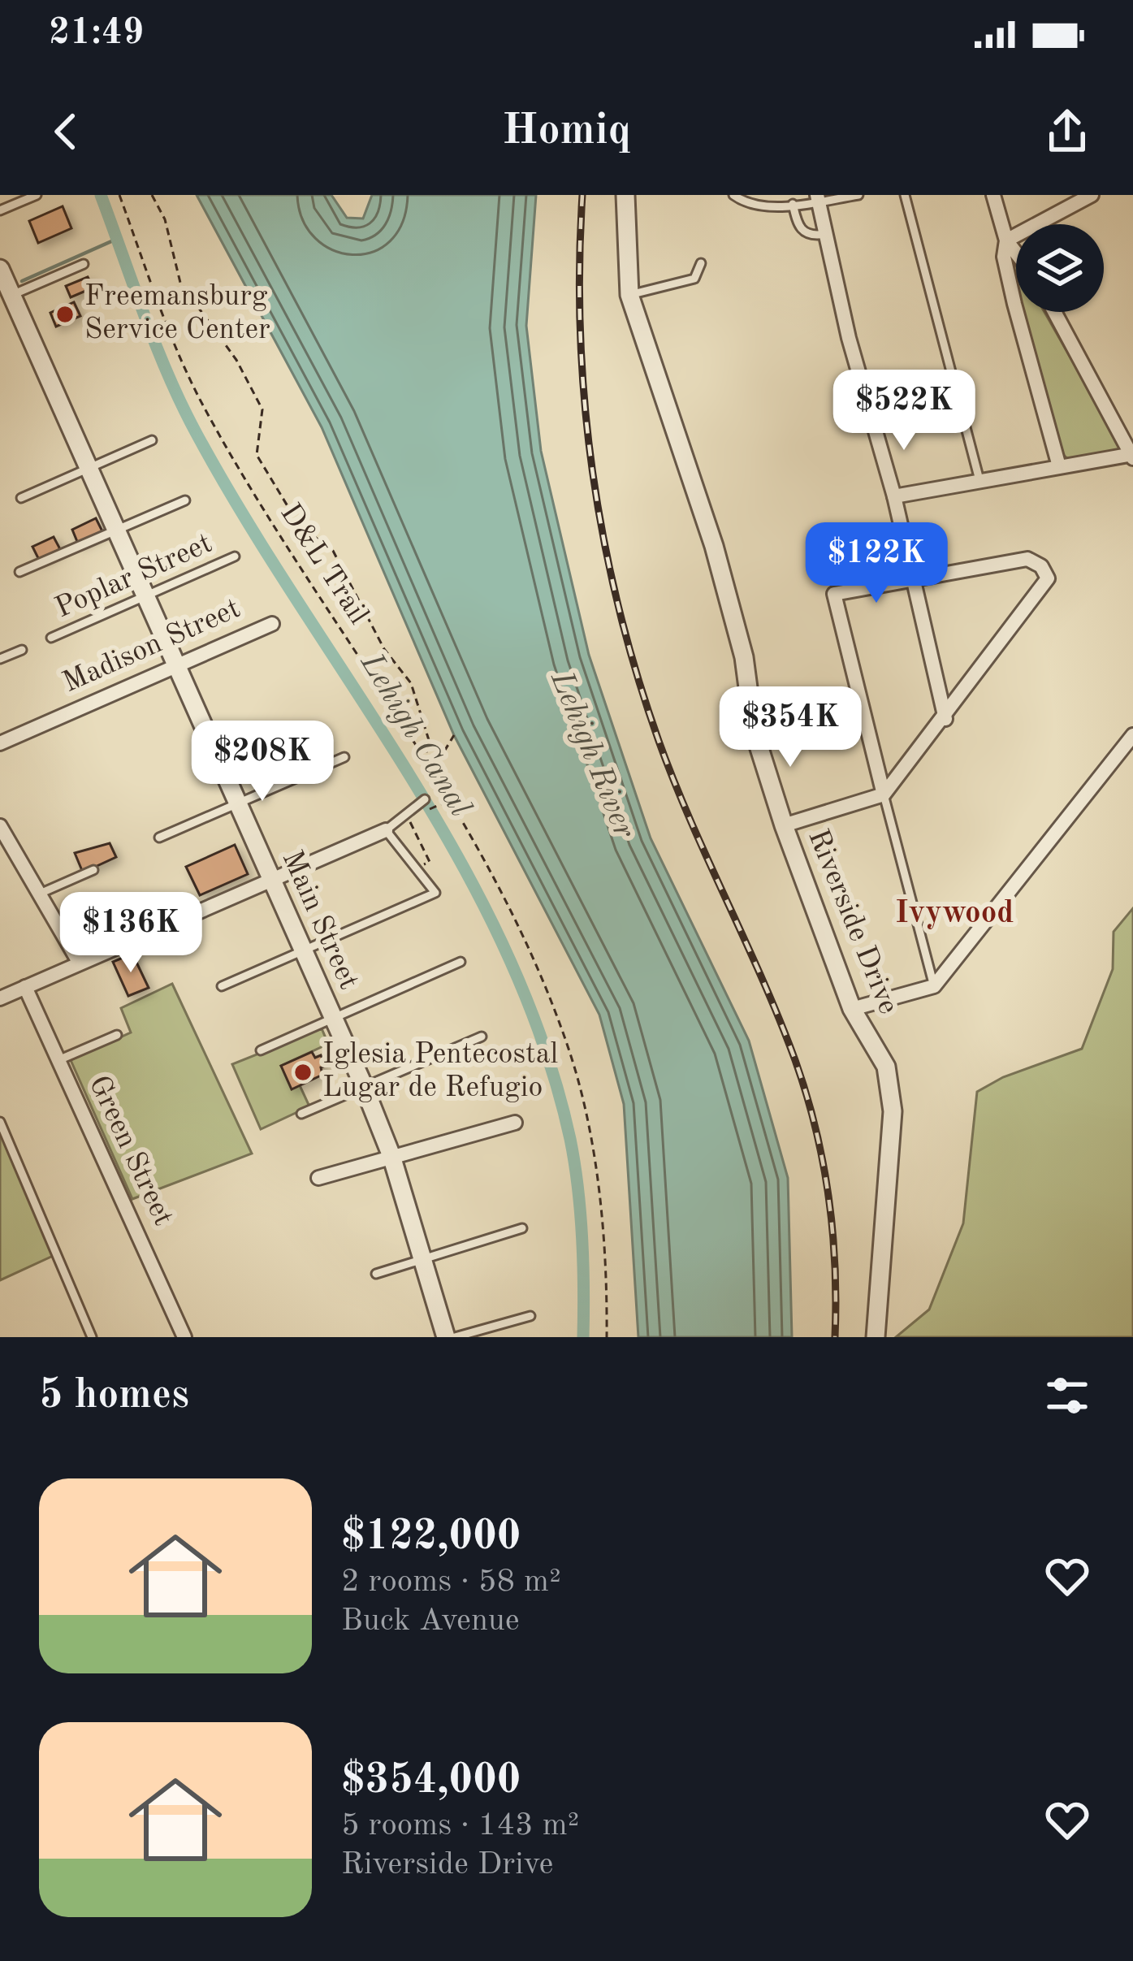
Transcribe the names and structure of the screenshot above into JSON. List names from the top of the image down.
{
  "streets": {
    "street": [
      "Madison Street",
      "Main Street",
      "Riverside Drive",
      "Green Street"
    ],
    "lane": ["Poplar Street"],
    "path": ["D&L Trail"]
  },
  "crossings": [
    ["Poplar Street", "Main Street"],
    ["Madison Street", "Main Street"]
  ],
  "districts": ["Ivywood"],
  "water": ["Lehigh Canal", "Lehigh River"],
  "places": ["Freemansburg Service Center", "Iglesia Pentecostal Lugar de Refugio"],
  "page": {
    "status": "21:49",
    "header": "Homiq",
    "price": [
      "$522K",
      "$122K",
      "$354K",
      "$208K",
      "$136K"
    ],
    "heading": "5 homes",
    "list": [
      {
        "name": "$122,000",
        "note": "2 rooms · 58 m² · Buck Avenue"
      },
      {
        "name": "$354,000",
        "note": "5 rooms · 143 m² · Riverside Drive"
      }
    ]
  }
}
